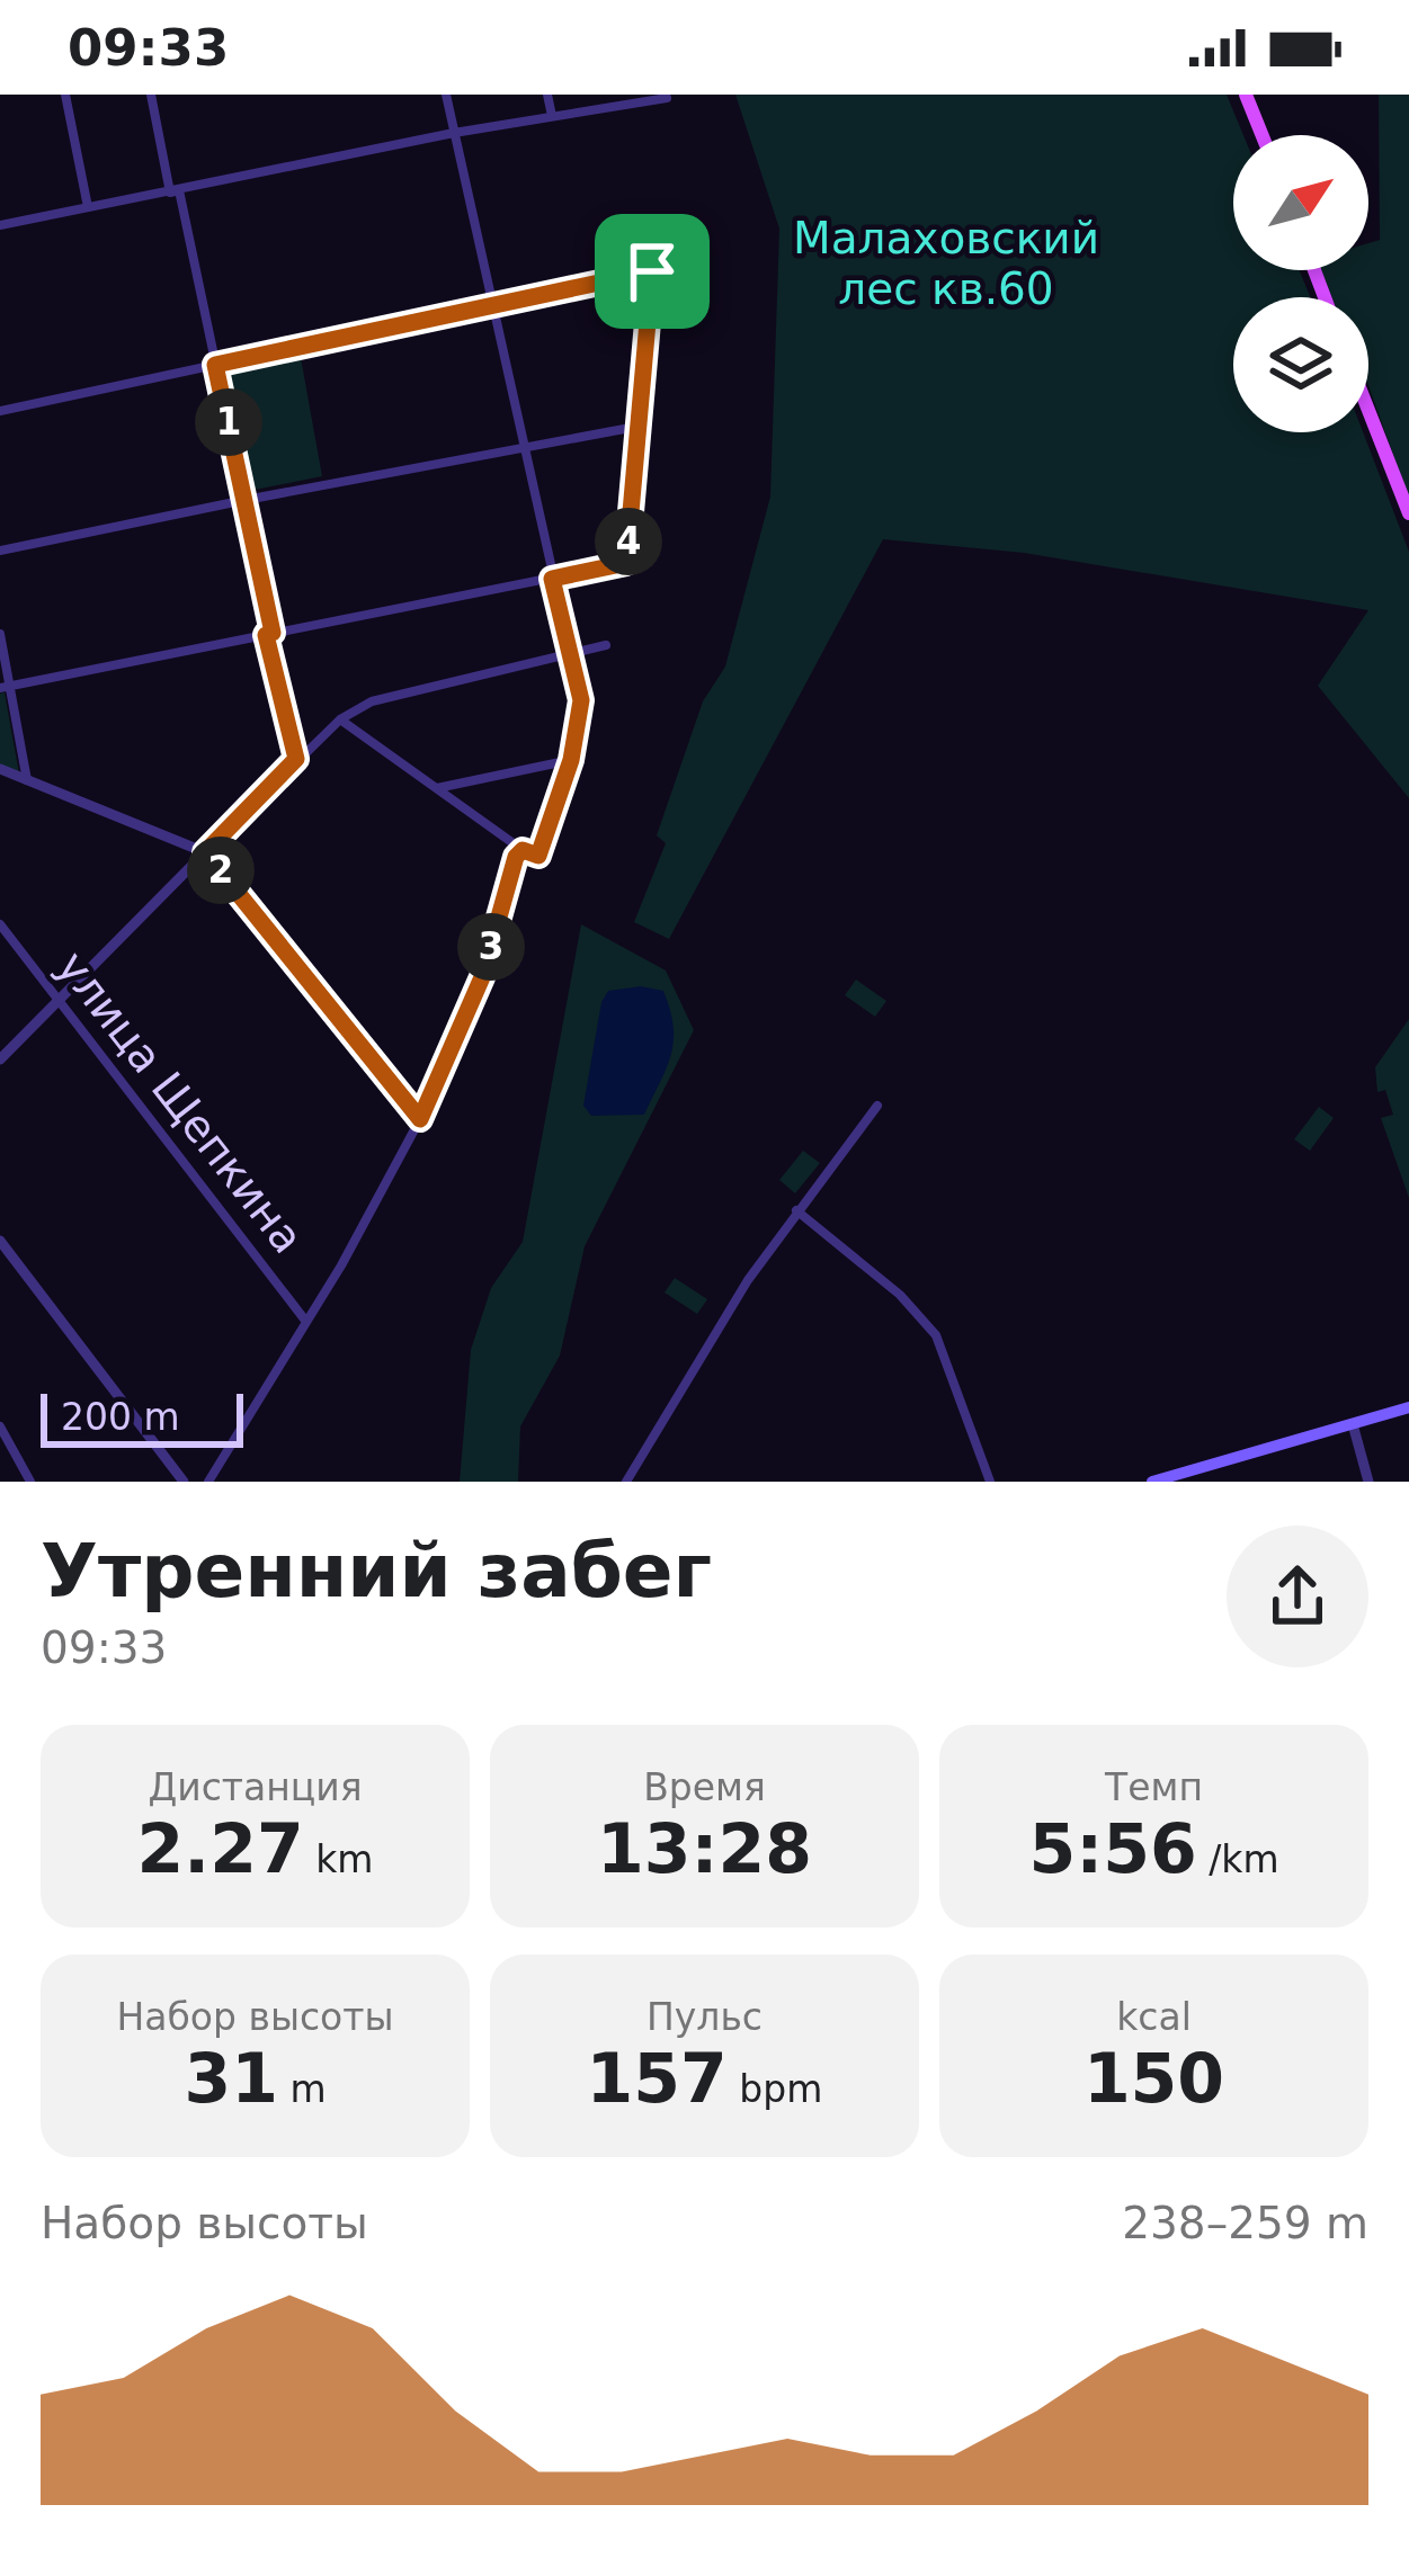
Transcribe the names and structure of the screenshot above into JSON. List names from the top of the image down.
{
  "streets": {
    "street": ["улица Щепкина"]
  },
  "parks": ["Малаховский лес кв.60"],
  "scale_bar": "200 m",
  "north": "top right",
  "page": {
    "status": "09:33",
    "pins": [
      "1",
      "4",
      "2",
      "3"
    ],
    "scale": "200 m",
    "heading": ["Утренний забег", "09:33"],
    "stats": [
      ["Дистанция", "2.27 km"],
      ["Время", "13:28"],
      ["Темп", "5:56 /km"],
      ["Набор высоты", "31 m"],
      ["Пульс", "157 bpm"],
      ["kcal", "150"]
    ],
    "chart": ["Набор высоты", "238–259 m"]
  }
}
